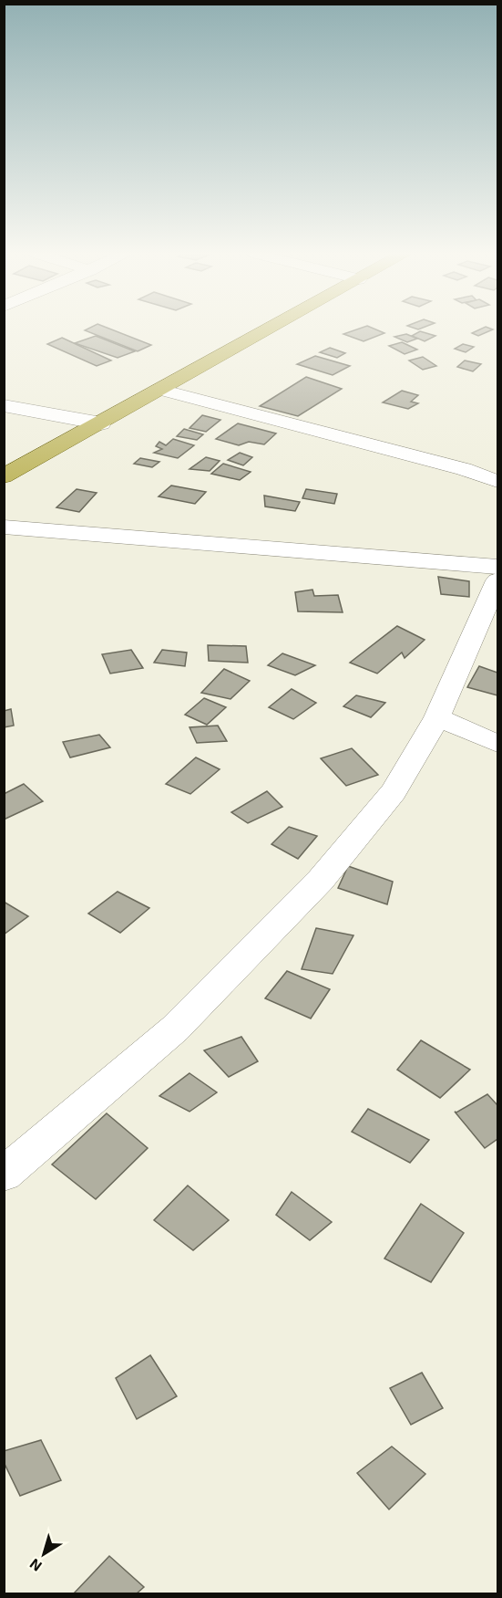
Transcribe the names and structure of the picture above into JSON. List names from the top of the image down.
{
  "north": "bottom left"
}
